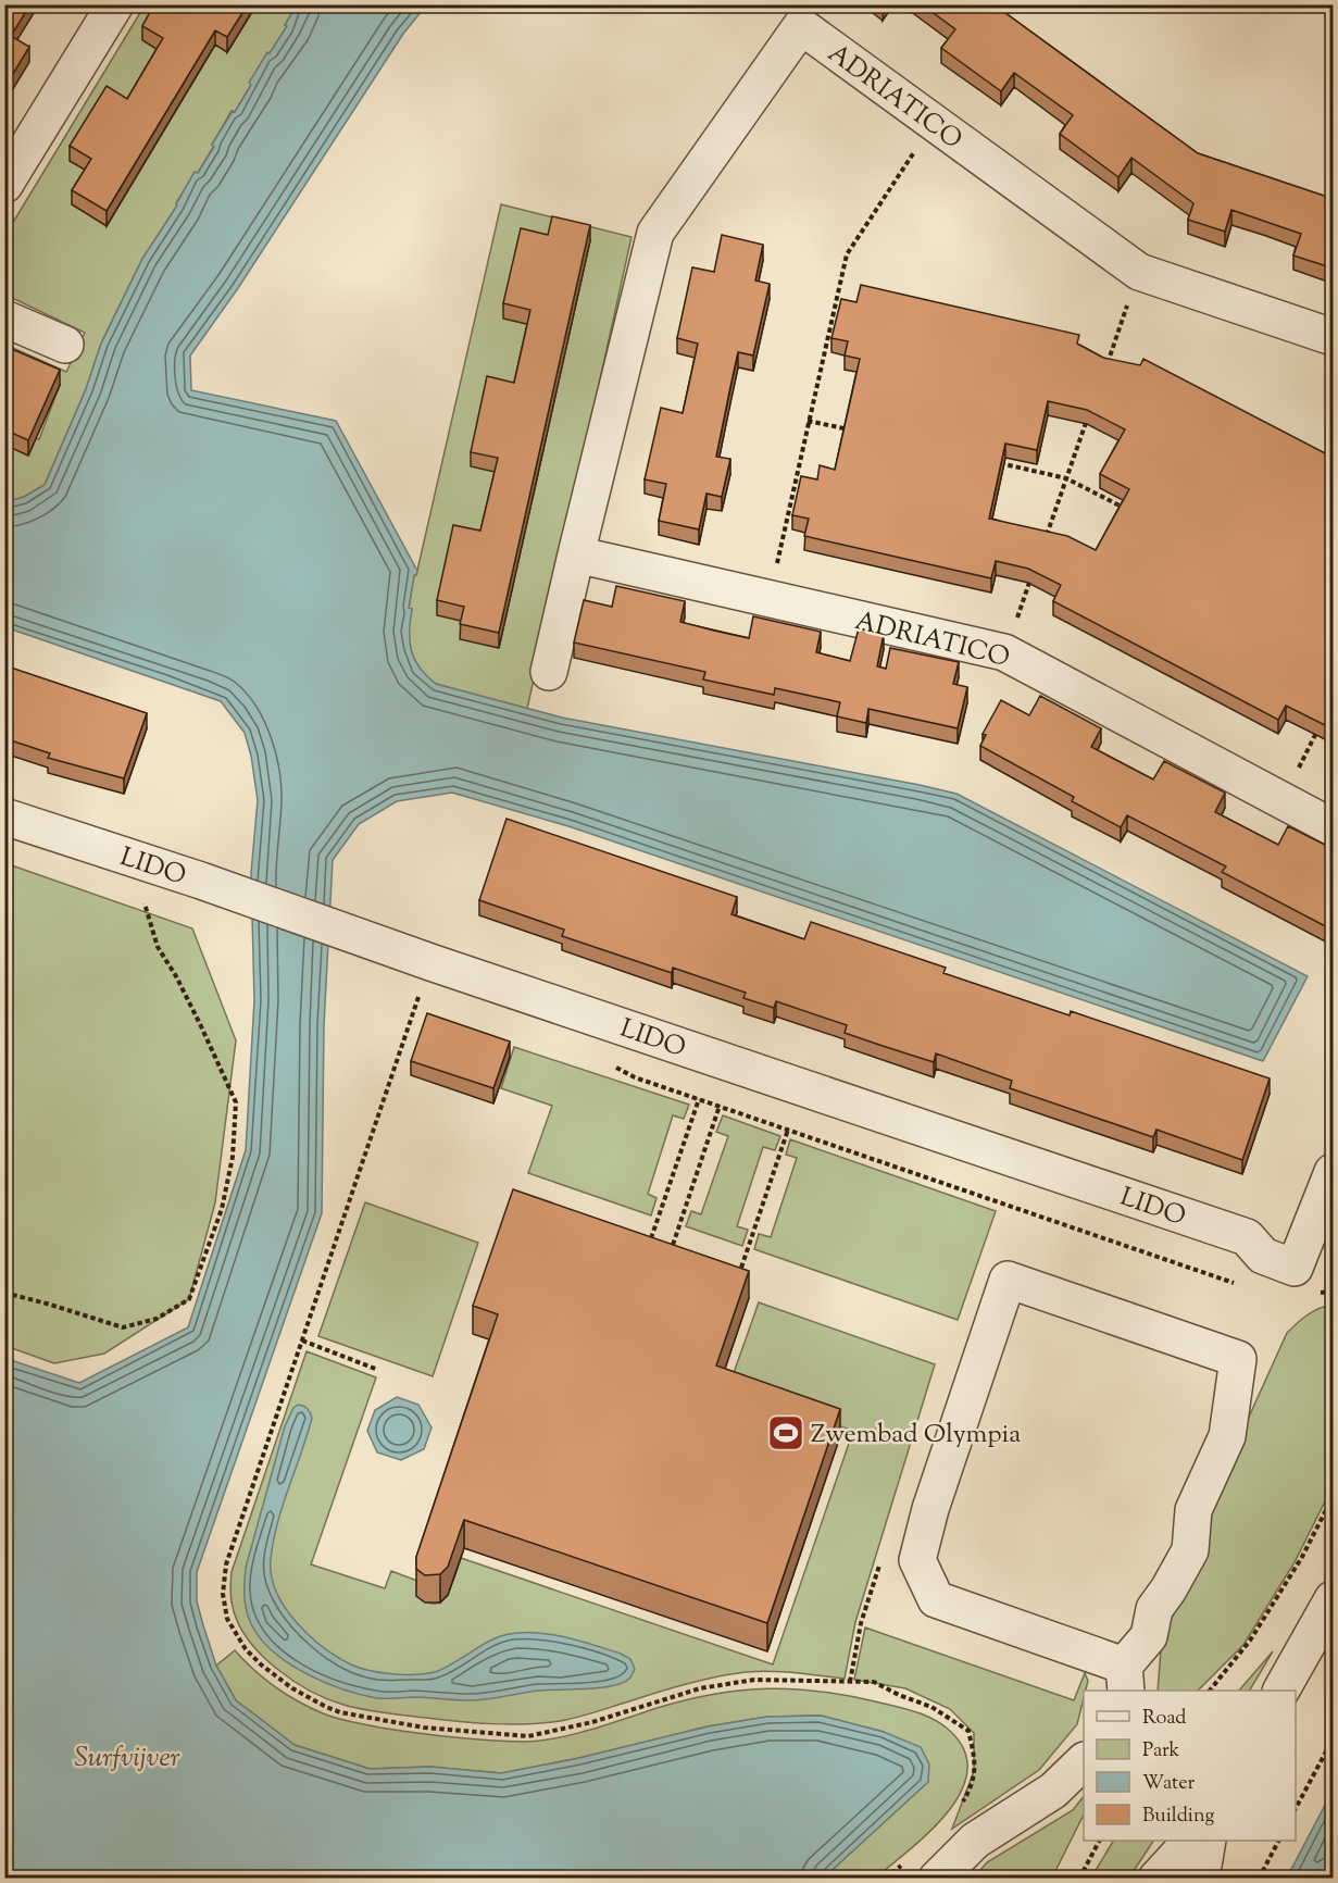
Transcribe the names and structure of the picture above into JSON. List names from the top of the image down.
{
  "streets": {
    "street": ["ADRIATICO", "LIDO"]
  },
  "water": ["Surfvijver"],
  "places": {
    "sports": ["Zwembad Olympia"]
  },
  "legend": [
    "Road",
    "Park",
    "Water",
    "Building"
  ]
}
